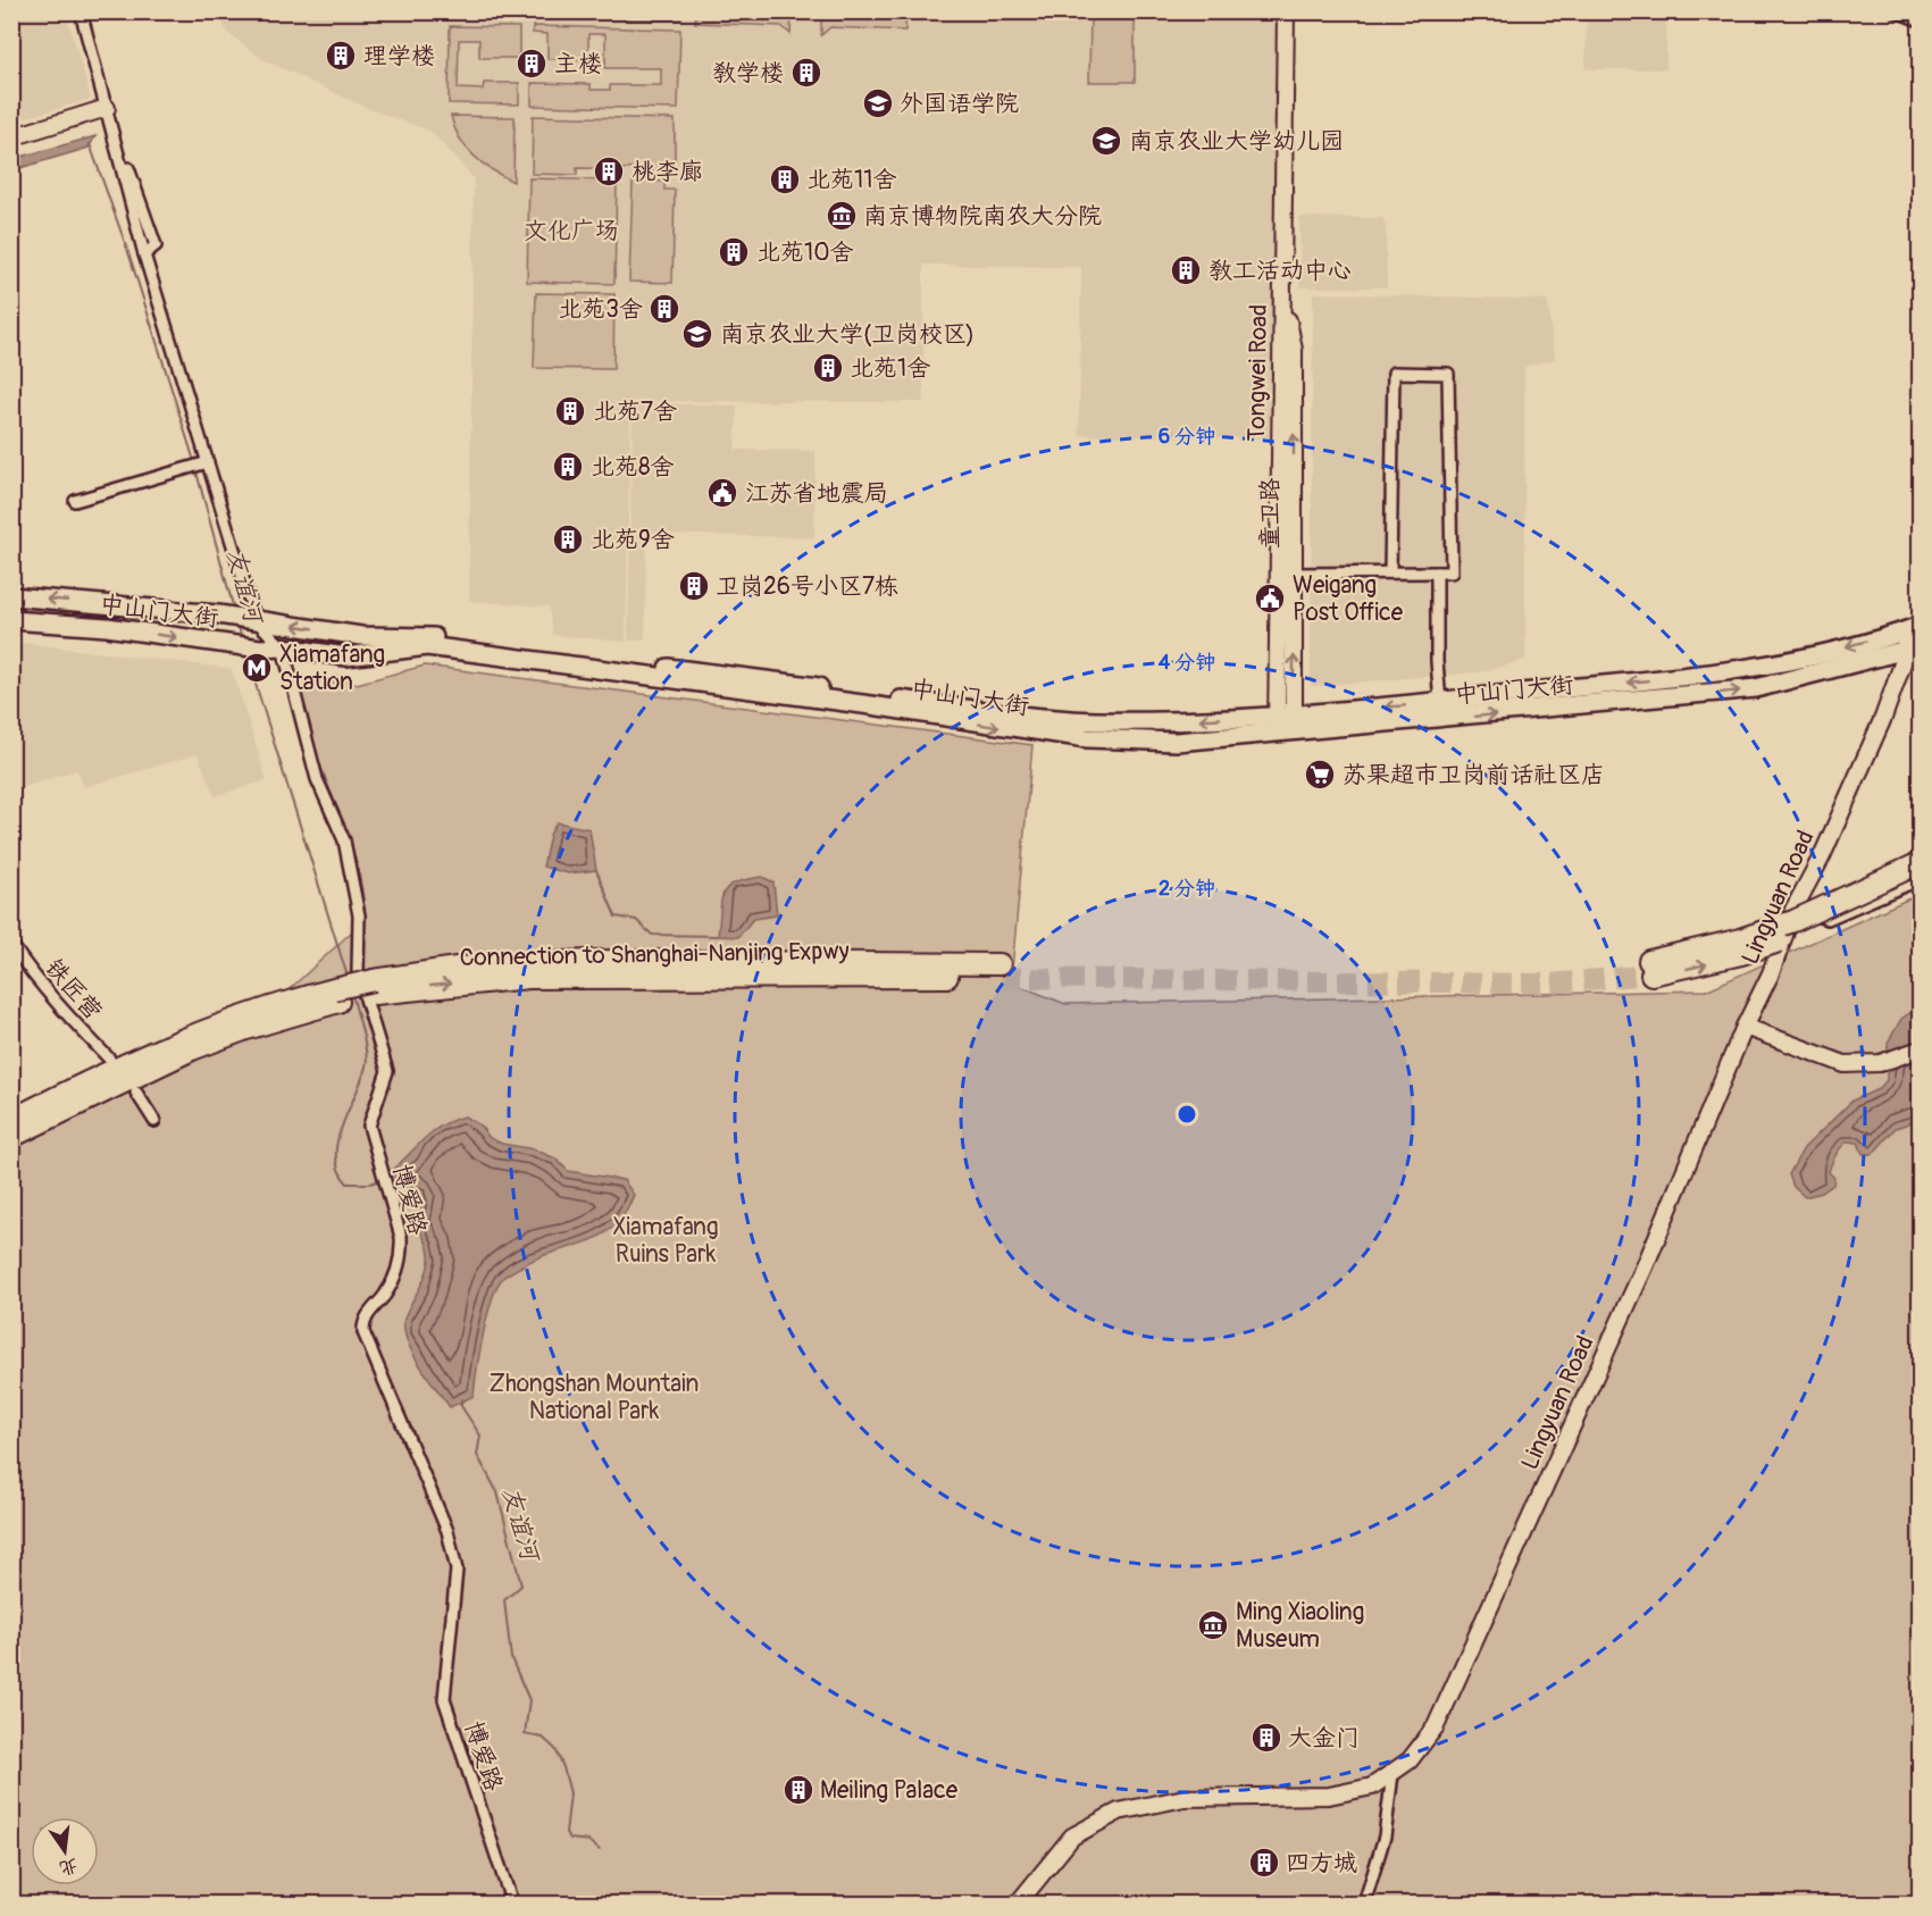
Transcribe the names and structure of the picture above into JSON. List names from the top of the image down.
{
  "streets": {
    "highway": ["Connection to Shanghai-Nanjing Expwy"],
    "main road": ["中山门大街"],
    "street": [
      "Tongwei Road",
      "Lingyuan Road",
      "铁匠营",
      "博爱路"
    ]
  },
  "crossings": [
    ["Tongwei Road", "中山门大街"],
    ["中山门大街", "Lingyuan Road"],
    ["中山门大街", "博爱路"]
  ],
  "water": ["友谊河"],
  "parks": ["文化广场", "Xiamafang Ruins Park", "Zhongshan Mountain National Park"],
  "places": {
    "building": [
      "理学楼",
      "主楼",
      "教学楼",
      "桃李廊",
      "北苑11舍",
      "北苑10舍",
      "教工活动中心",
      "北苑3舍",
      "北苑1舍",
      "北苑7舍",
      "北苑8舍",
      "北苑9舍",
      "卫岗26号小区7栋",
      "大金门",
      "Meiling Palace",
      "四方城"
    ],
    "school or university": ["外国语学院", "南京农业大学幼儿园", "南京农业大学(卫岗校区)"],
    "museum": ["南京博物院南农大分院", "Ming Xiaoling Museum"],
    "public building": ["江苏省地震局", "Weigang Post Office"],
    "metro station": ["Xiamafang Station"],
    "supermarket": ["苏果超市卫岗前话社区店"]
  },
  "north": "bottom",
  "rings": ["6 分钟", "4 分钟", "2 分钟"]
}
